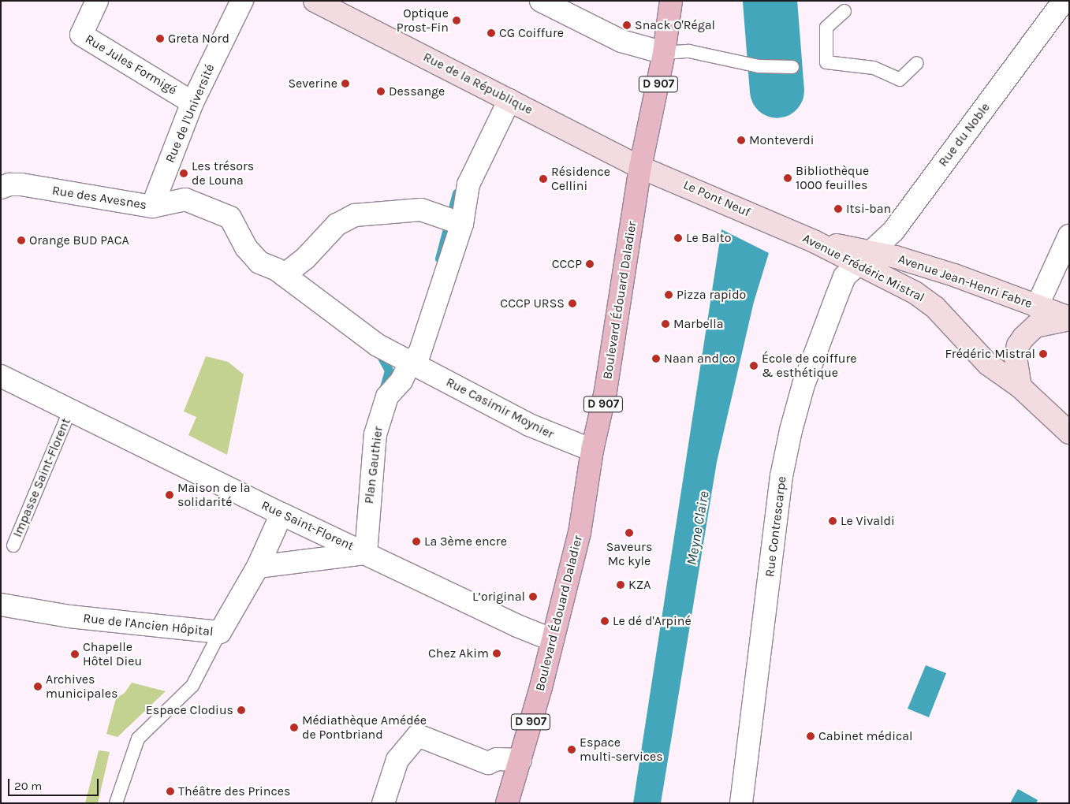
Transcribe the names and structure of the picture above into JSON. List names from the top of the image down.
{
  "streets": {
    "main road": [
      "Rue de la République",
      "D 907",
      "Le Pont Neuf",
      "Avenue Frédéric Mistral",
      "Avenue Jean-Henri Fabre",
      "Boulevard Édouard Daladier"
    ],
    "street": [
      "Rue Jules Formigé",
      "Rue de l'Université",
      "Rue du Noble",
      "Rue des Avesnes",
      "Rue Casimir Moynier",
      "Plan Gauthier",
      "Rue Saint-Florent",
      "Rue Contrescarpe",
      "Rue de l'Ancien Hôpital"
    ],
    "lane": ["Impasse Saint-Florent"]
  },
  "crossings": [
    ["Rue Jules Formigé", "Rue de l'Université"],
    ["Rue de la République", "Le Pont Neuf"],
    ["Rue de la République", "Boulevard Édouard Daladier"],
    ["Rue de la République", "Plan Gauthier"],
    ["Rue de l'Université", "Rue des Avesnes"],
    ["Rue du Noble", "Avenue Frédéric Mistral"],
    ["Rue du Noble", "Avenue Jean-Henri Fabre"],
    ["Rue du Noble", "Rue Contrescarpe"],
    ["Rue des Avesnes", "Rue Casimir Moynier"],
    ["Rue des Avesnes", "Plan Gauthier"],
    ["Le Pont Neuf", "Avenue Frédéric Mistral"],
    ["Le Pont Neuf", "Boulevard Édouard Daladier"],
    ["Avenue Frédéric Mistral", "Avenue Jean-Henri Fabre"],
    ["Avenue Frédéric Mistral", "Rue Contrescarpe"],
    ["Avenue Jean-Henri Fabre", "Rue Contrescarpe"],
    ["Boulevard Édouard Daladier", "Rue Casimir Moynier"],
    ["Boulevard Édouard Daladier", "Rue Saint-Florent"],
    ["Rue Casimir Moynier", "Plan Gauthier"],
    ["Plan Gauthier", "Rue Saint-Florent"],
    ["Impasse Saint-Florent", "Rue Saint-Florent"],
    ["Rue Saint-Florent", "Rue de l'Ancien Hôpital"]
  ],
  "water": ["Meyne Claire"],
  "places": [
    "Optique Prost-Fin",
    "Snack O'Régal",
    "CG Coiffure",
    "Greta Nord",
    "Severine",
    "Dessange",
    "Monteverdi",
    "Les trésors de Louna",
    "Bibliothèque 1000 feuilles",
    "Résidence Cellini",
    "Itsi-ban",
    "Le Balto",
    "Orange BUD PACA",
    "CCCP",
    "Pizza rapido",
    "CCCP URSS",
    "Marbella",
    "Frédéric Mistral",
    "Naan and co",
    "École de coiffure & esthétique",
    "Maison de la solidarité",
    "Le Vivaldi",
    "Saveurs Mc kyle",
    "La 3ème encre",
    "KZA",
    "L’original",
    "Le dé d'Arpiné",
    "Chez Akim",
    "Chapelle Hôtel Dieu",
    "Archives municipales",
    "Espace Clodius",
    "Médiathèque Amédée de Pontbriand",
    "Cabinet médical",
    "Espace multi-services",
    "Théâtre des Princes"
  ],
  "scale_bar": "20 m"
}
